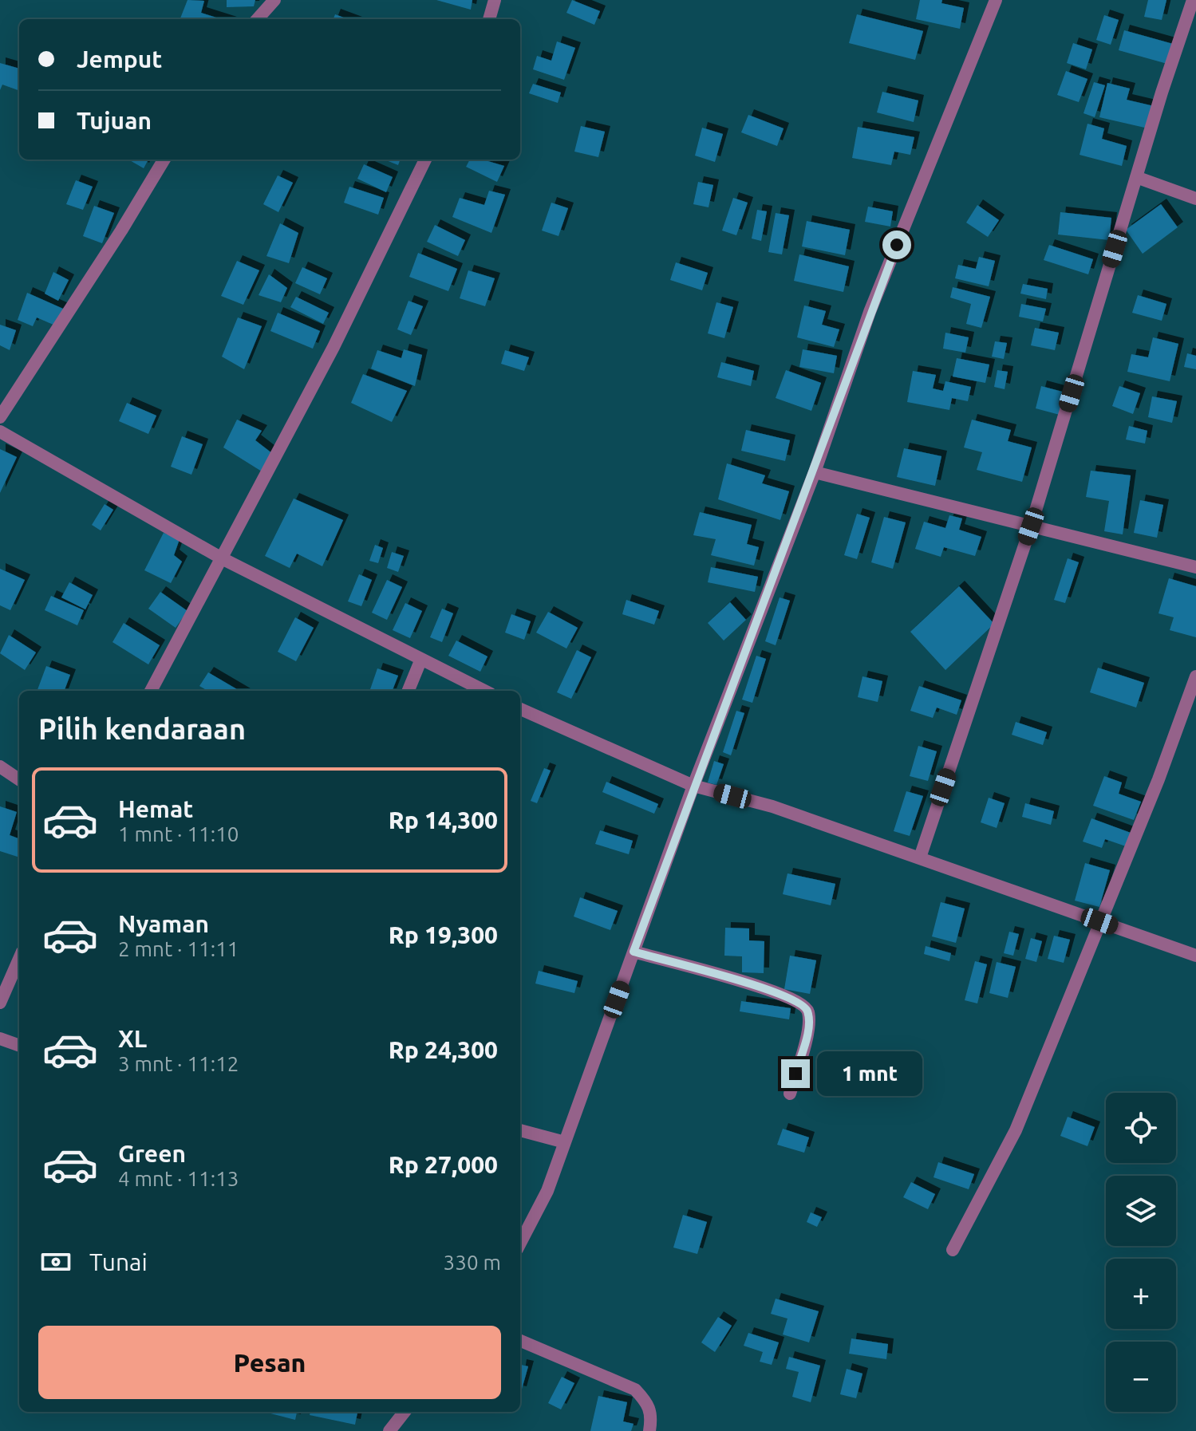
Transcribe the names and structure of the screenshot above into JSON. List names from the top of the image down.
{
  "page": {
    "banner": ["Jemput", "Tujuan"],
    "heading": "Pilih kendaraan",
    "list": [
      {
        "name": "Hemat",
        "note": "1 mnt · 11:10",
        "value": "Rp 14,300"
      },
      {
        "name": "Nyaman",
        "note": "2 mnt · 11:11",
        "value": "Rp 19,300"
      },
      {
        "name": "XL",
        "note": "3 mnt · 11:12",
        "value": "Rp 24,300"
      },
      {
        "name": "Green",
        "note": "4 mnt · 11:13",
        "value": "Rp 27,000"
      }
    ],
    "bubble": "1 mnt",
    "map_buttons": ["+", "−"],
    "pay": ["Tunai", "330 m"],
    "buttons": "Pesan"
  }
}
